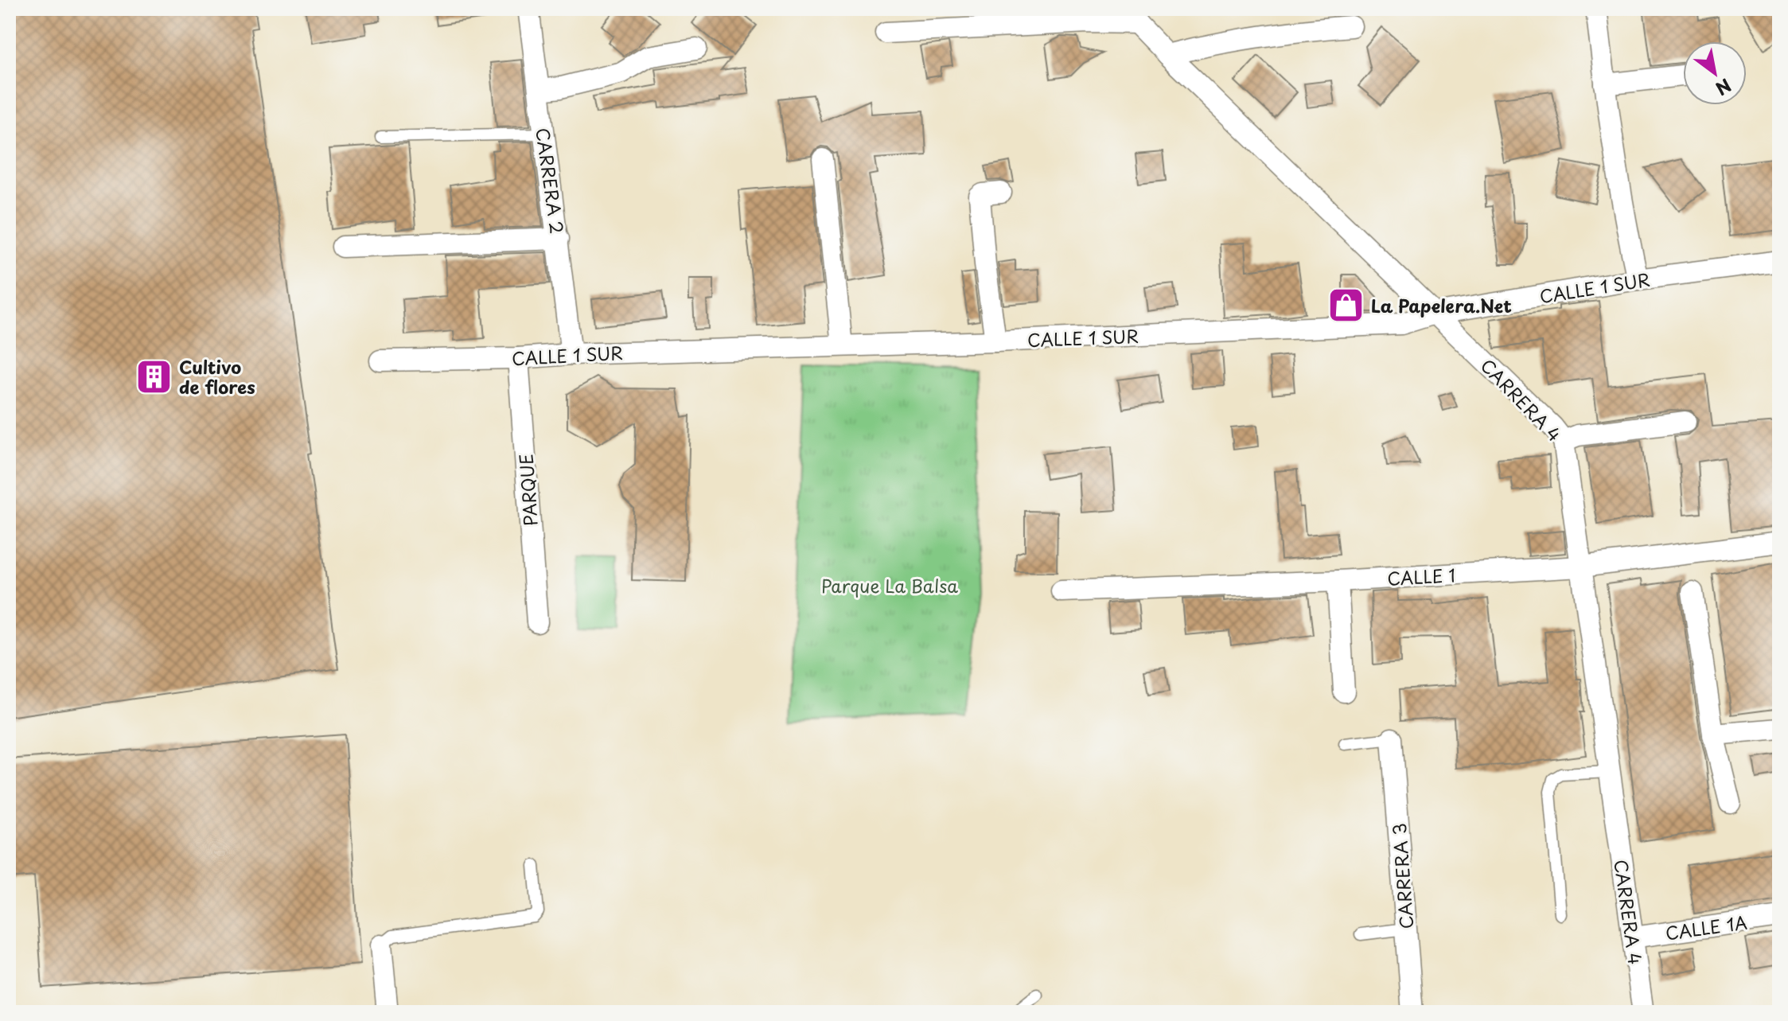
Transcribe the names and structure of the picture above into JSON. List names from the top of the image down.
{
  "streets": {
    "street": [
      "CARRERA 2",
      "CALLE 1 SUR",
      "CARRERA 4",
      "PARQUE",
      "CALLE 1",
      "CARRERA 3",
      "CALLE 1A"
    ]
  },
  "crossings": [
    ["CARRERA 2", "CALLE 1 SUR"],
    ["CALLE 1 SUR", "CARRERA 4"],
    ["CALLE 1 SUR", "PARQUE"],
    ["CARRERA 4", "CALLE 1"],
    ["CARRERA 4", "CALLE 1A"]
  ],
  "parks": ["Parque La Balsa"],
  "places": {
    "shop": ["La Papelera.Net"],
    "building": ["Cultivo de flores"]
  },
  "north": "bottom right"
}
